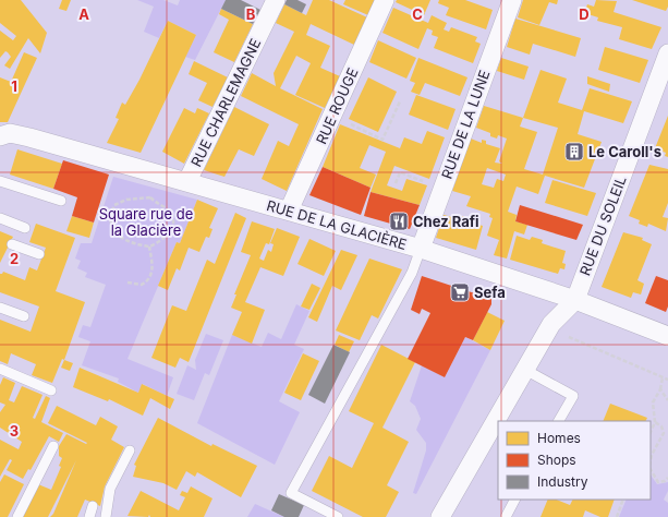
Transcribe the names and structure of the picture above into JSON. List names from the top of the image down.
{
  "streets": {
    "street": [
      "RUE CHARLEMAGNE",
      "RUE ROUGE",
      "RUE DE LA LUNE",
      "RUE DE LA GLACIÈRE",
      "RUE DU SOLEIL"
    ]
  },
  "crossings": [
    ["RUE CHARLEMAGNE", "RUE DE LA GLACIÈRE"],
    ["RUE ROUGE", "RUE DE LA GLACIÈRE"],
    ["RUE DE LA LUNE", "RUE DE LA GLACIÈRE"],
    ["RUE DE LA GLACIÈRE", "RUE DU SOLEIL"]
  ],
  "parks": ["Square rue de la Glacière"],
  "places": {
    "building": ["Le Caroll's"],
    "restaurant": ["Chez Rafi"],
    "supermarket": ["Sefa"]
  },
  "legend": ["Homes", "Shops", "Industry"],
  "grid": {
    "columns": [
      "A",
      "B",
      "C",
      "D"
    ],
    "rows": ["1", "2", "3"]
  }
}
